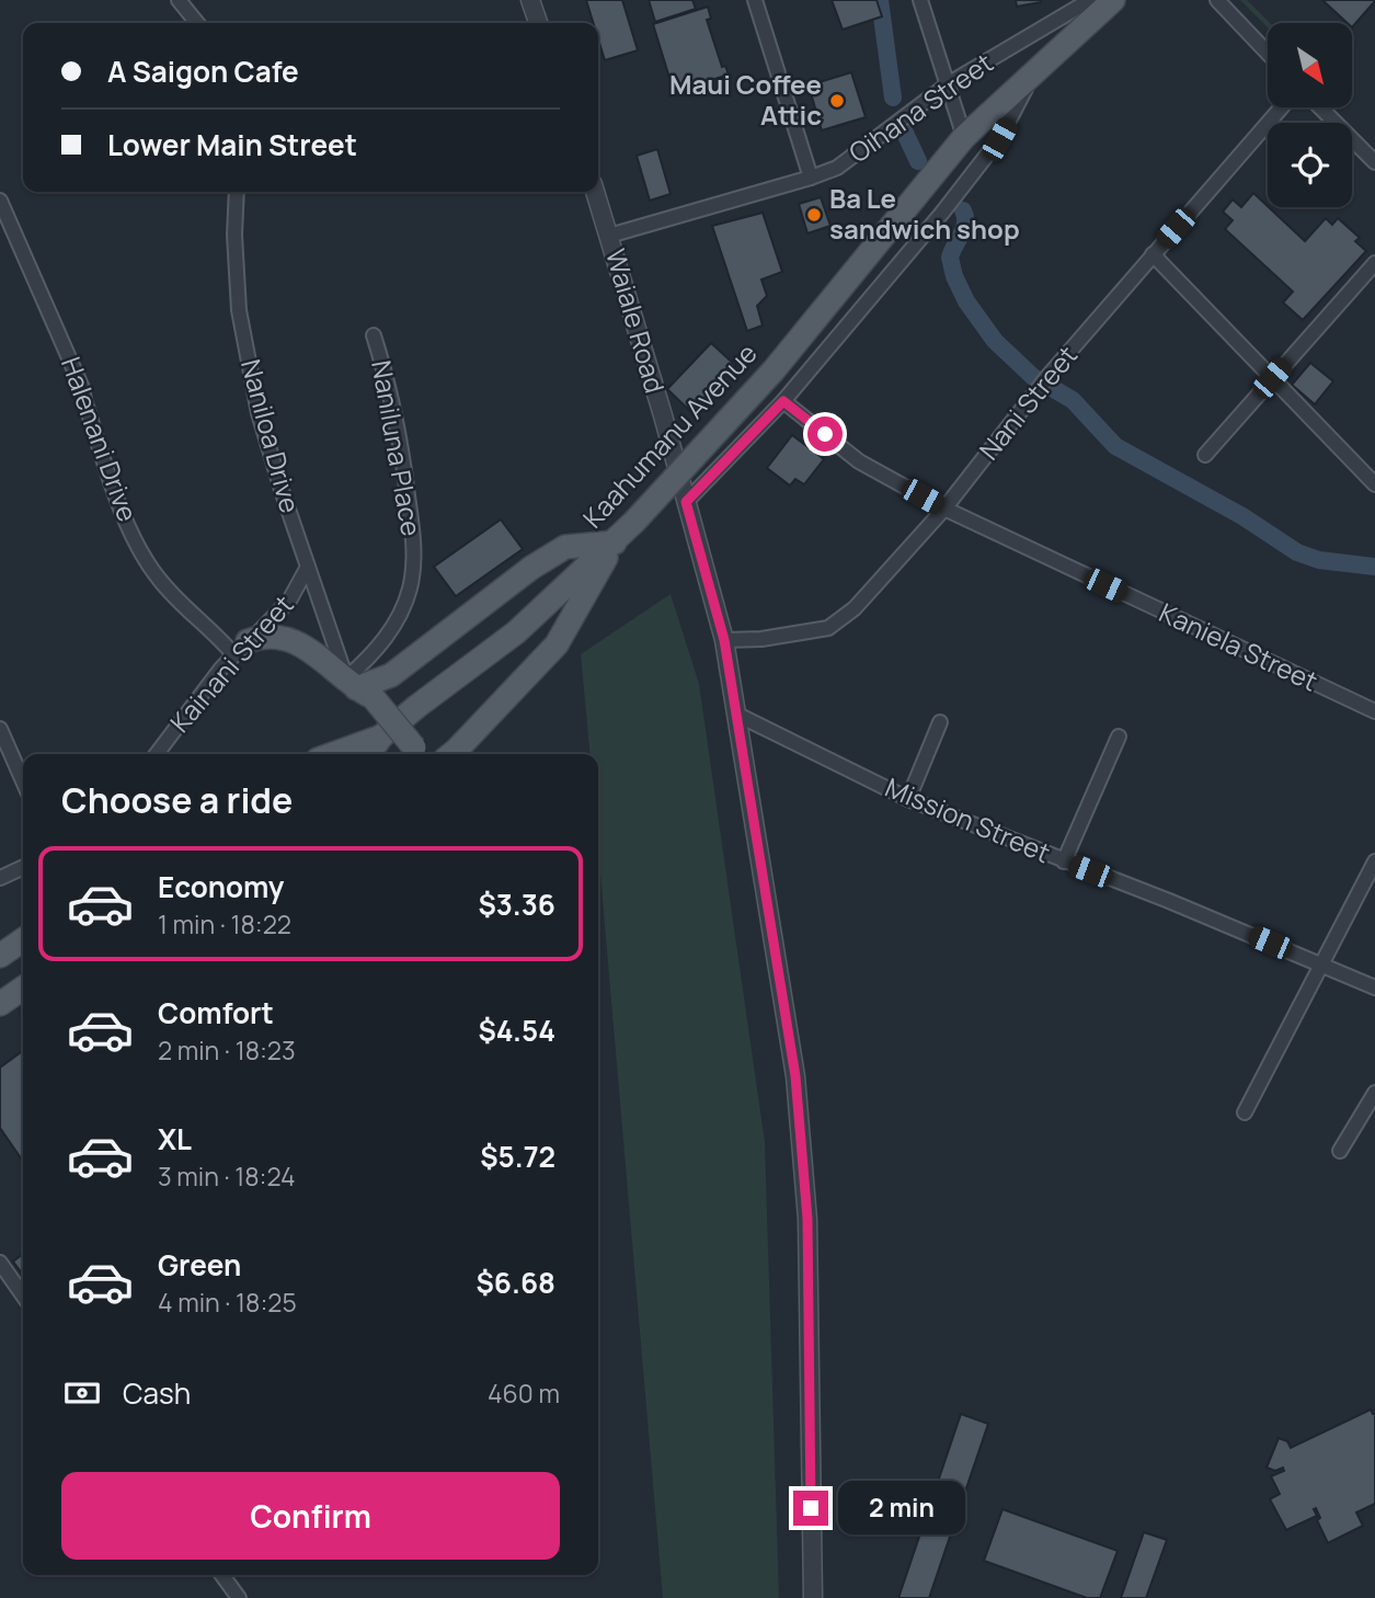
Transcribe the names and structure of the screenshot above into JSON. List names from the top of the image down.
{
  "streets": {
    "main road": ["Kaahumanu Avenue"],
    "street": [
      "Oihana Street",
      "Waiale Road",
      "Nani Street",
      "Naniloa Drive",
      "Halenani Drive",
      "Naniluna Place",
      "Kaniela Street",
      "Kainani Street",
      "Mission Street"
    ]
  },
  "crossings": [
    ["Oihana Street", "Waiale Road"],
    ["Waiale Road", "Nani Street"],
    ["Waiale Road", "Mission Street"],
    ["Nani Street", "Kaniela Street"],
    ["Naniloa Drive", "Naniluna Place"],
    ["Naniloa Drive", "Kainani Street"],
    ["Halenani Drive", "Kainani Street"]
  ],
  "places": ["Maui Coffee Attic", "Ba Le sandwich shop"],
  "north": "bottom right",
  "page": {
    "banner": ["A Saigon Cafe", "Lower Main Street"],
    "heading": "Choose a ride",
    "list": [
      {
        "name": "Economy",
        "note": "1 min · 18:22",
        "value": "$3.36"
      },
      {
        "name": "Comfort",
        "note": "2 min · 18:23",
        "value": "$4.54"
      },
      {
        "name": "XL",
        "note": "3 min · 18:24",
        "value": "$5.72"
      },
      {
        "name": "Green",
        "note": "4 min · 18:25",
        "value": "$6.68"
      }
    ],
    "pay": ["Cash", "460 m"],
    "buttons": "Confirm",
    "bubble": "2 min"
  }
}
